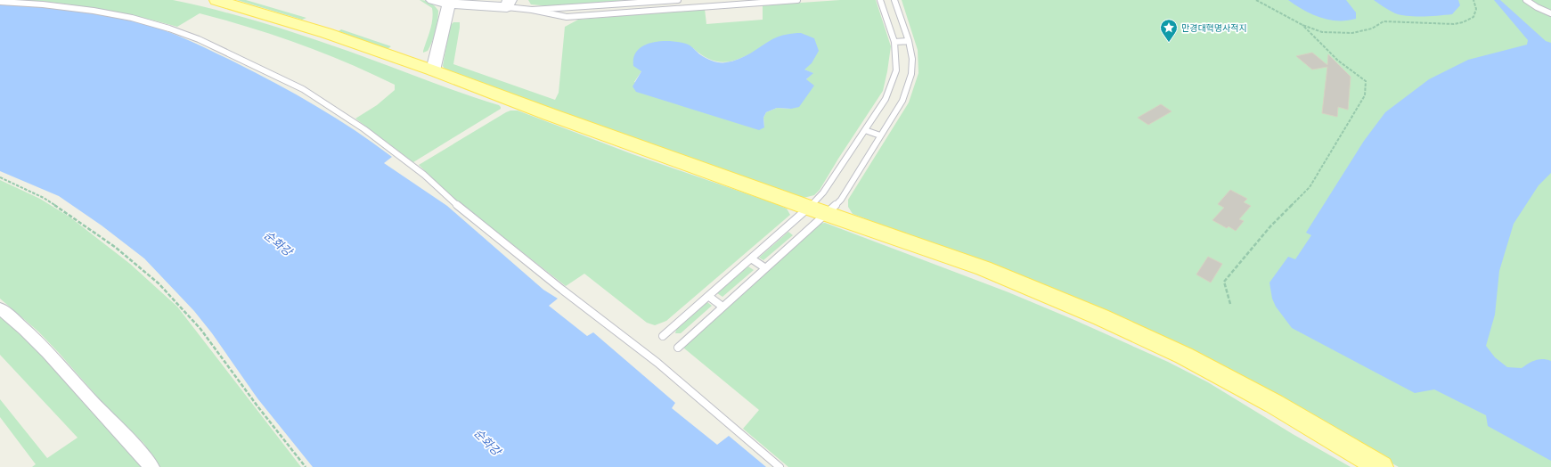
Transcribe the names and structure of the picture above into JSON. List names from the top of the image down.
{
  "water": ["순화강"],
  "places": {
    "place": ["만경대혁명사적지"]
  }
}
